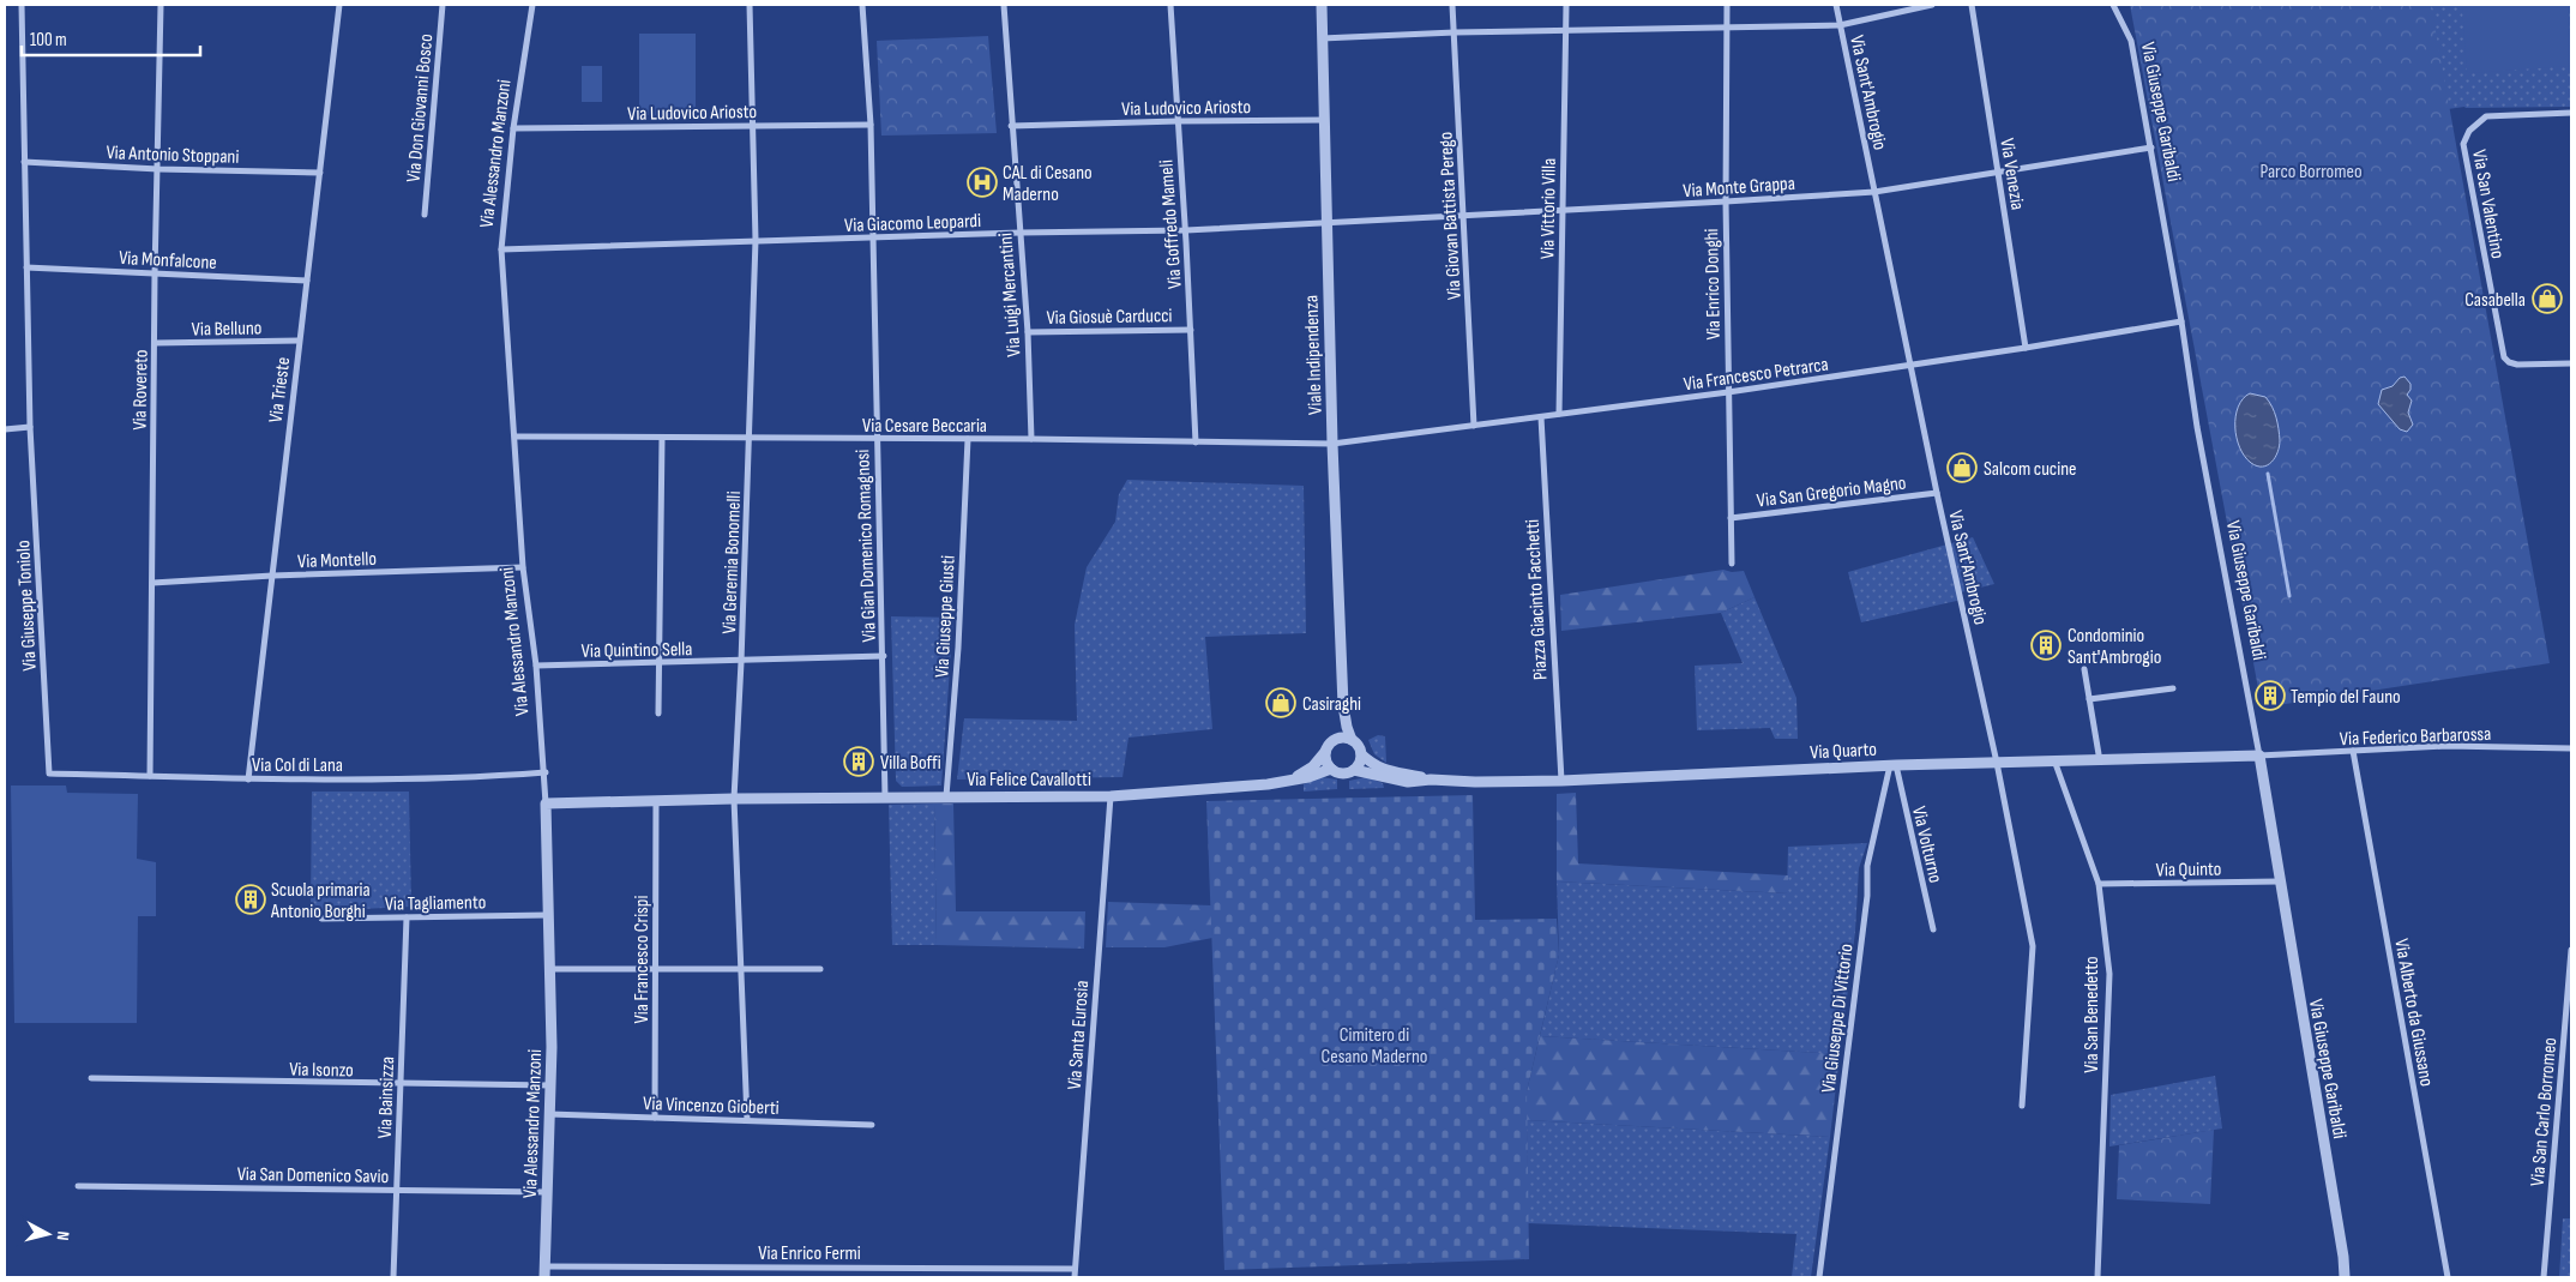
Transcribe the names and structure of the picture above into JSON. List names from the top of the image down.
{
  "streets": {
    "street": [
      "Via Sant'Ambrogio",
      "Via Ludovico Ariosto",
      "Via Don Giovanni Bosco",
      "Via Giuseppe Garibaldi",
      "Via Antonio Stoppani",
      "Via Alessandro Manzoni",
      "Via Venezia",
      "Via Monte Grappa",
      "Via San Valentino",
      "Via Vittorio Villa",
      "Via Giovan Battista Perego",
      "Via Giacomo Leopardi",
      "Via Goffredo Mameli",
      "Via Monfalcone",
      "Via Enrico Donghi",
      "Via Luigi Mercantini",
      "Via Giosuè Carducci",
      "Via Belluno",
      "Viale Indipendenza",
      "Via Francesco Petrarca",
      "Via Rovereto",
      "Via Trieste",
      "Via Cesare Beccaria",
      "Via San Gregorio Magno",
      "Via Gian Domenico Romagnosi",
      "Via Montello",
      "Via Geremia Bonomelli",
      "Piazza Giacinto Facchetti",
      "Via Giuseppe Toniolo",
      "Via Giuseppe Giusti",
      "Via Quintino Sella",
      "Via Federico Barbarossa",
      "Via Quarto",
      "Via Col di Lana",
      "Via Felice Cavallotti",
      "Via Volturno",
      "Via Quinto",
      "Via Tagliamento",
      "Via Francesco Crispi",
      "Via Alberto da Giussano",
      "Via San Benedetto",
      "Via Giuseppe Di Vittorio",
      "Via Santa Eurosia",
      "Via Isonzo",
      "Via Bainsizza",
      "Via Vincenzo Gioberti",
      "Via San Carlo Borromeo",
      "Via San Domenico Savio",
      "Via Enrico Fermi"
    ]
  },
  "crossings": [
    ["Via Sant'Ambrogio", "Via Monte Grappa"],
    ["Via Sant'Ambrogio", "Via Francesco Petrarca"],
    ["Via Sant'Ambrogio", "Via San Gregorio Magno"],
    ["Via Sant'Ambrogio", "Via Quarto"],
    ["Via Ludovico Ariosto", "Via Alessandro Manzoni"],
    ["Via Ludovico Ariosto", "Via Goffredo Mameli"],
    ["Via Ludovico Ariosto", "Via Luigi Mercantini"],
    ["Via Ludovico Ariosto", "Viale Indipendenza"],
    ["Via Ludovico Ariosto", "Via Gian Domenico Romagnosi"],
    ["Via Ludovico Ariosto", "Via Geremia Bonomelli"],
    ["Via Giuseppe Garibaldi", "Via Monte Grappa"],
    ["Via Giuseppe Garibaldi", "Via Francesco Petrarca"],
    ["Via Giuseppe Garibaldi", "Via Federico Barbarossa"],
    ["Via Giuseppe Garibaldi", "Via Quarto"],
    ["Via Giuseppe Garibaldi", "Via Quinto"],
    ["Via Antonio Stoppani", "Via Rovereto"],
    ["Via Antonio Stoppani", "Via Trieste"],
    ["Via Antonio Stoppani", "Via Giuseppe Toniolo"],
    ["Via Alessandro Manzoni", "Via Giacomo Leopardi"],
    ["Via Alessandro Manzoni", "Via Cesare Beccaria"],
    ["Via Alessandro Manzoni", "Via Montello"],
    ["Via Alessandro Manzoni", "Via Quintino Sella"],
    ["Via Alessandro Manzoni", "Via Col di Lana"],
    ["Via Alessandro Manzoni", "Via Felice Cavallotti"],
    ["Via Alessandro Manzoni", "Via Tagliamento"],
    ["Via Alessandro Manzoni", "Via Isonzo"],
    ["Via Alessandro Manzoni", "Via Vincenzo Gioberti"],
    ["Via Alessandro Manzoni", "Via San Domenico Savio"],
    ["Via Alessandro Manzoni", "Via Enrico Fermi"],
    ["Via Venezia", "Via Monte Grappa"],
    ["Via Venezia", "Via Francesco Petrarca"],
    ["Via Monte Grappa", "Via Vittorio Villa"],
    ["Via Monte Grappa", "Via Giovan Battista Perego"],
    ["Via Monte Grappa", "Via Giacomo Leopardi"],
    ["Via Monte Grappa", "Via Enrico Donghi"],
    ["Via Monte Grappa", "Viale Indipendenza"],
    ["Via Vittorio Villa", "Via Francesco Petrarca"],
    ["Via Giovan Battista Perego", "Via Francesco Petrarca"],
    ["Via Giacomo Leopardi", "Via Goffredo Mameli"],
    ["Via Giacomo Leopardi", "Via Luigi Mercantini"],
    ["Via Giacomo Leopardi", "Viale Indipendenza"],
    ["Via Giacomo Leopardi", "Via Gian Domenico Romagnosi"],
    ["Via Giacomo Leopardi", "Via Geremia Bonomelli"],
    ["Via Goffredo Mameli", "Via Giosuè Carducci"],
    ["Via Goffredo Mameli", "Via Cesare Beccaria"],
    ["Via Monfalcone", "Via Rovereto"],
    ["Via Monfalcone", "Via Trieste"],
    ["Via Monfalcone", "Via Giuseppe Toniolo"],
    ["Via Enrico Donghi", "Via Francesco Petrarca"],
    ["Via Enrico Donghi", "Via San Gregorio Magno"],
    ["Via Luigi Mercantini", "Via Giosuè Carducci"],
    ["Via Luigi Mercantini", "Via Cesare Beccaria"],
    ["Via Belluno", "Via Rovereto"],
    ["Via Belluno", "Via Trieste"],
    ["Viale Indipendenza", "Via Francesco Petrarca"],
    ["Viale Indipendenza", "Via Cesare Beccaria"],
    ["Viale Indipendenza", "Via Quarto"],
    ["Viale Indipendenza", "Via Felice Cavallotti"],
    ["Via Francesco Petrarca", "Via Cesare Beccaria"],
    ["Via Francesco Petrarca", "Piazza Giacinto Facchetti"],
    ["Via Rovereto", "Via Montello"],
    ["Via Rovereto", "Via Col di Lana"],
    ["Via Trieste", "Via Montello"],
    ["Via Trieste", "Via Col di Lana"],
    ["Via Cesare Beccaria", "Via Gian Domenico Romagnosi"],
    ["Via Cesare Beccaria", "Via Geremia Bonomelli"],
    ["Via Cesare Beccaria", "Via Giuseppe Giusti"],
    ["Via Gian Domenico Romagnosi", "Via Quintino Sella"],
    ["Via Gian Domenico Romagnosi", "Via Felice Cavallotti"],
    ["Via Geremia Bonomelli", "Via Quintino Sella"],
    ["Via Geremia Bonomelli", "Via Felice Cavallotti"],
    ["Via Geremia Bonomelli", "Via Vincenzo Gioberti"],
    ["Piazza Giacinto Facchetti", "Via Quarto"],
    ["Via Giuseppe Toniolo", "Via Col di Lana"],
    ["Via Giuseppe Giusti", "Via Felice Cavallotti"],
    ["Via Federico Barbarossa", "Via Quarto"],
    ["Via Federico Barbarossa", "Via Alberto da Giussano"],
    ["Via Quarto", "Via Felice Cavallotti"],
    ["Via Quarto", "Via Volturno"],
    ["Via Quarto", "Via San Benedetto"],
    ["Via Quarto", "Via Giuseppe Di Vittorio"],
    ["Via Felice Cavallotti", "Via Francesco Crispi"],
    ["Via Felice Cavallotti", "Via Santa Eurosia"],
    ["Via Volturno", "Via Giuseppe Di Vittorio"],
    ["Via Quinto", "Via San Benedetto"],
    ["Via Tagliamento", "Via Bainsizza"],
    ["Via Francesco Crispi", "Via Vincenzo Gioberti"],
    ["Via Santa Eurosia", "Via Enrico Fermi"],
    ["Via Isonzo", "Via Bainsizza"],
    ["Via Bainsizza", "Via San Domenico Savio"]
  ],
  "parks": ["Parco Borromeo", "Cimitero di Cesano Maderno"],
  "places": {
    "hospital": ["CAL di Cesano Maderno"],
    "shop": ["Casabella", "Salcom cucine", "Casiraghi"],
    "building": [
      "Condominio Sant'Ambrogio",
      "Tempio del Fauno",
      "Villa Boffi",
      "Scuola primaria Antonio Borghi"
    ]
  },
  "scale_bar": "100 m",
  "north": "right"
}
